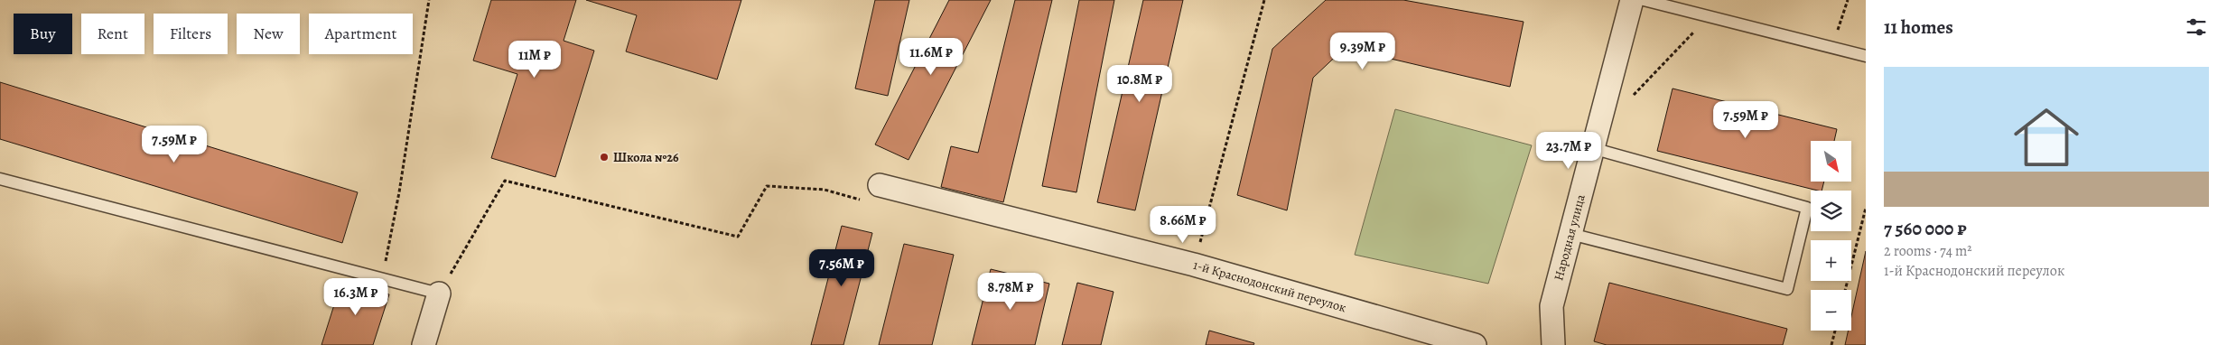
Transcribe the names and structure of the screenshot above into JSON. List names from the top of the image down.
{
  "streets": {
    "street": ["Народная улица", "1-й Краснодонский переулок"]
  },
  "places": ["Школа №26"],
  "north": "bottom right",
  "page": {
    "heading": "11 homes",
    "chip": [
      "Buy",
      "Rent",
      "Filters",
      "New",
      "Apartment"
    ],
    "price": [
      "9.39M ₽",
      "11.6M ₽",
      "11M ₽",
      "10.8M ₽",
      "7.59M ₽",
      "7.59M ₽",
      "23.7M ₽",
      "8.66M ₽",
      "7.56M ₽",
      "8.78M ₽",
      "16.3M ₽"
    ],
    "list": [
      {
        "name": "7 560 000 ₽",
        "note": "2 rooms · 74 m² · 1-й Краснодонский переулок"
      }
    ],
    "map_buttons": ["+", "−"]
  }
}
